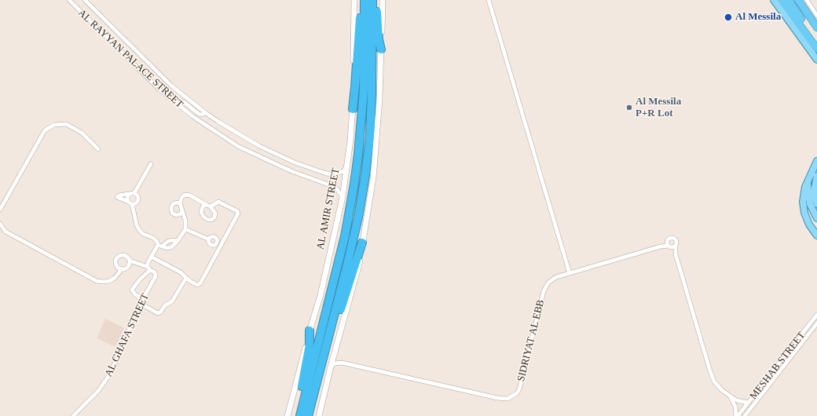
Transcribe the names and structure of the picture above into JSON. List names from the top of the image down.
{
  "streets": {
    "highway": ["AL AMIR STREET"],
    "street": [
      "AL RAYYAN PALACE STREET",
      "AL GHAFA STREET",
      "SIDRIYAT AL EBB",
      "MESHAB STREET"
    ]
  },
  "crossings": [
    ["AL RAYYAN PALACE STREET", "AL AMIR STREET"]
  ],
  "places": ["Al Messila", "Al Messila P+R Lot"]
}
